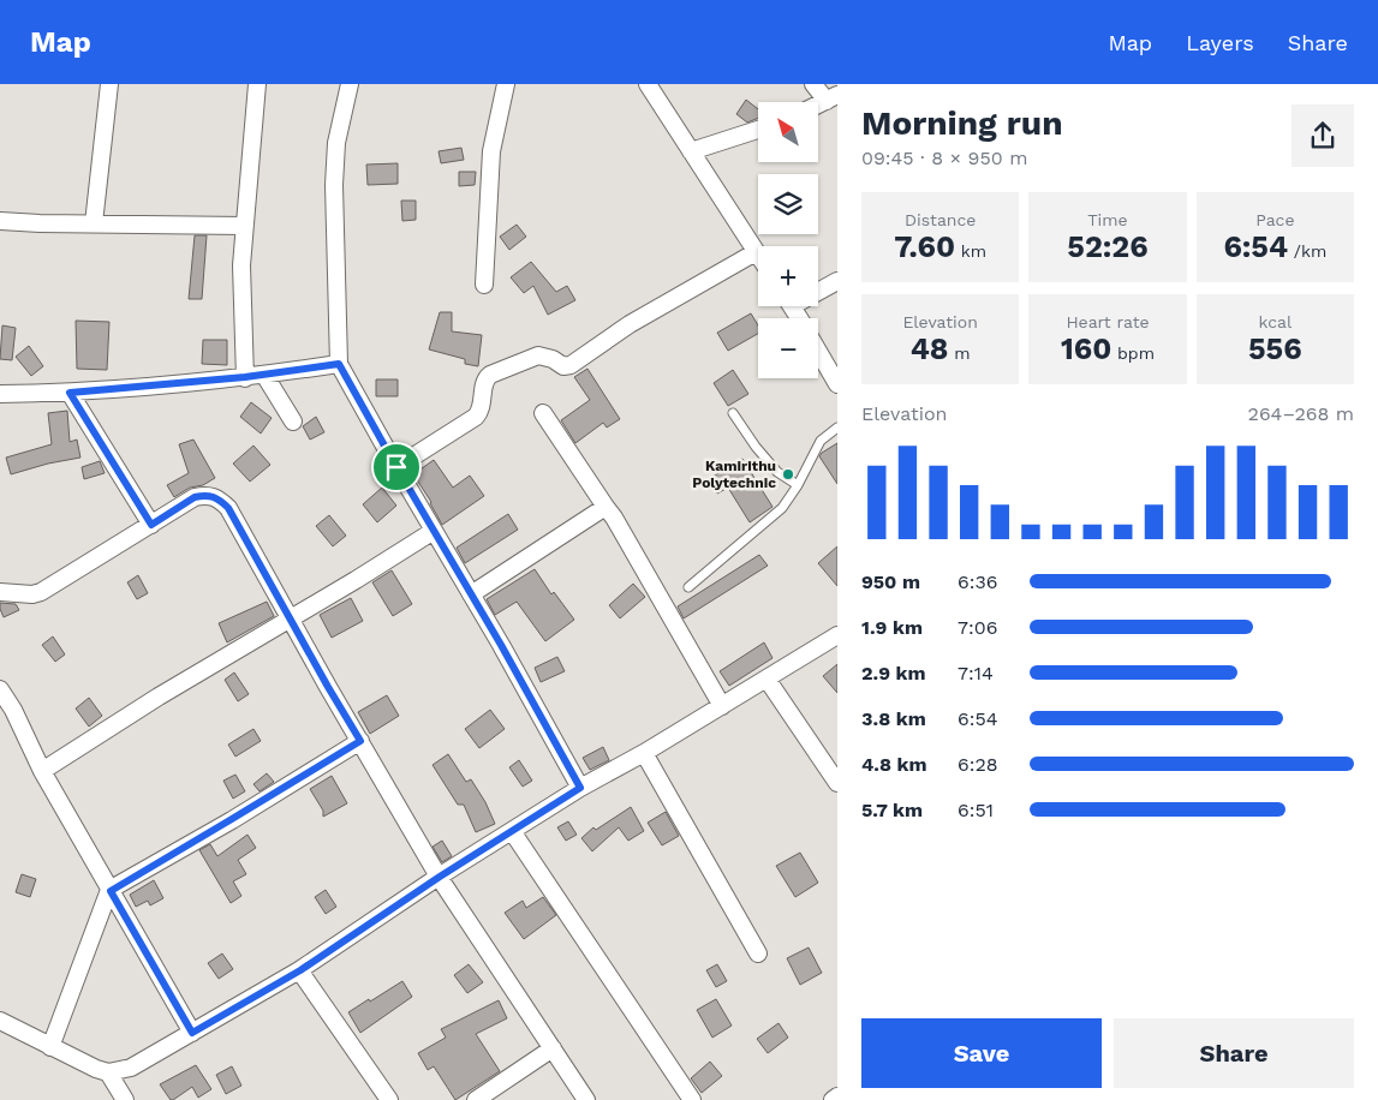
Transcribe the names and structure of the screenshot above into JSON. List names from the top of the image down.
{
  "places": ["Kamirithu Polytechnic"],
  "north": "top left",
  "page": {
    "header": "Map",
    "nav": ["Map", "Layers", "Share"],
    "heading": ["Morning run", "09:45 · 8 × 950 m"],
    "map_buttons": ["+", "−"],
    "stats": [
      ["Distance", "7.60 km"],
      ["Time", "52:26"],
      ["Pace", "6:54 /km"],
      ["Elevation", "48 m"],
      ["Heart rate", "160 bpm"],
      ["kcal", "556"]
    ],
    "chart": ["Elevation", "264–268 m"],
    "list": [
      {
        "name": "950 m",
        "note": "6:36"
      },
      {
        "name": "1.9 km",
        "note": "7:06"
      },
      {
        "name": "2.9 km",
        "note": "7:14"
      },
      {
        "name": "3.8 km",
        "note": "6:54"
      },
      {
        "name": "4.8 km",
        "note": "6:28"
      },
      {
        "name": "5.7 km",
        "note": "6:51"
      }
    ],
    "buttons": ["Save", "Share"]
  }
}
